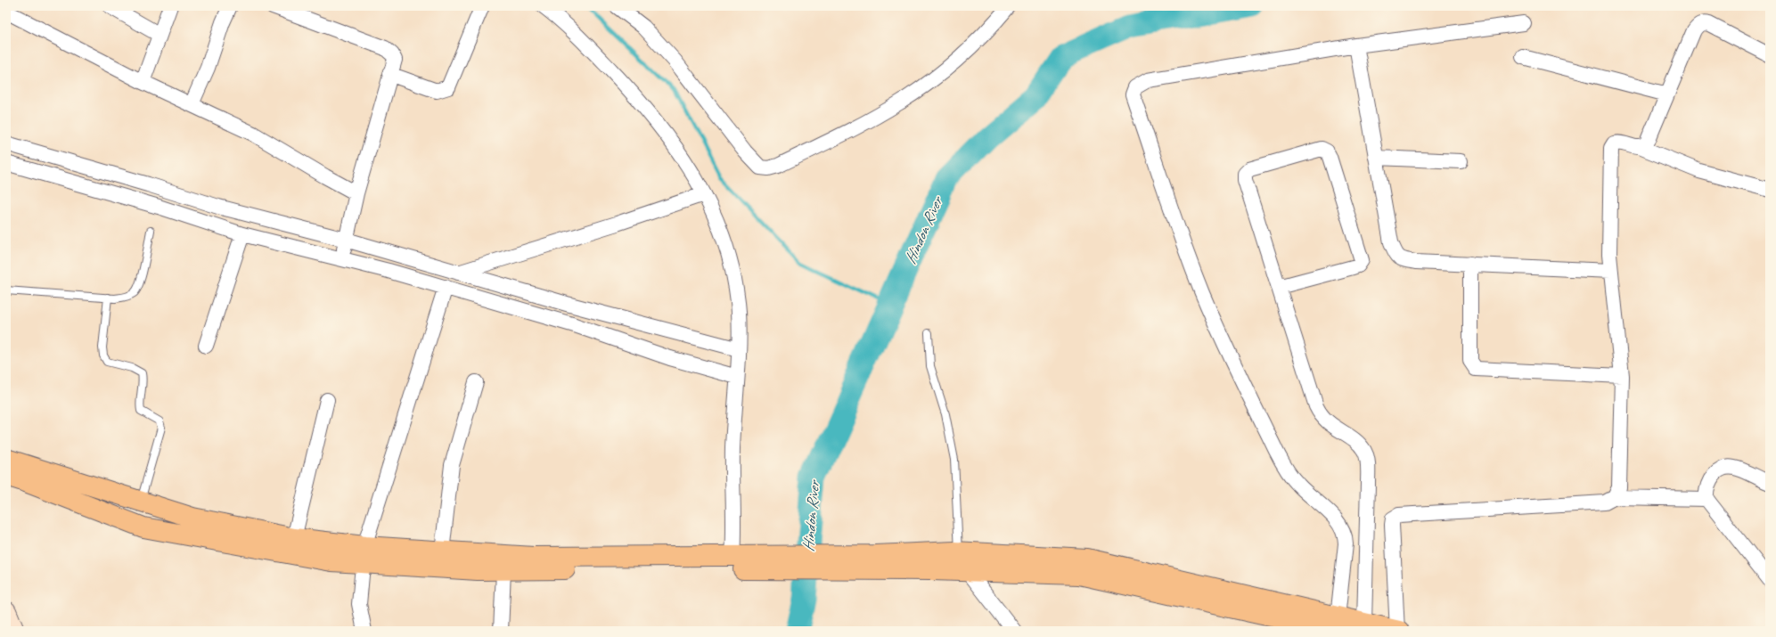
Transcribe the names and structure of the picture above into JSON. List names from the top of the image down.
{
  "water": ["Hindon River"]
}
